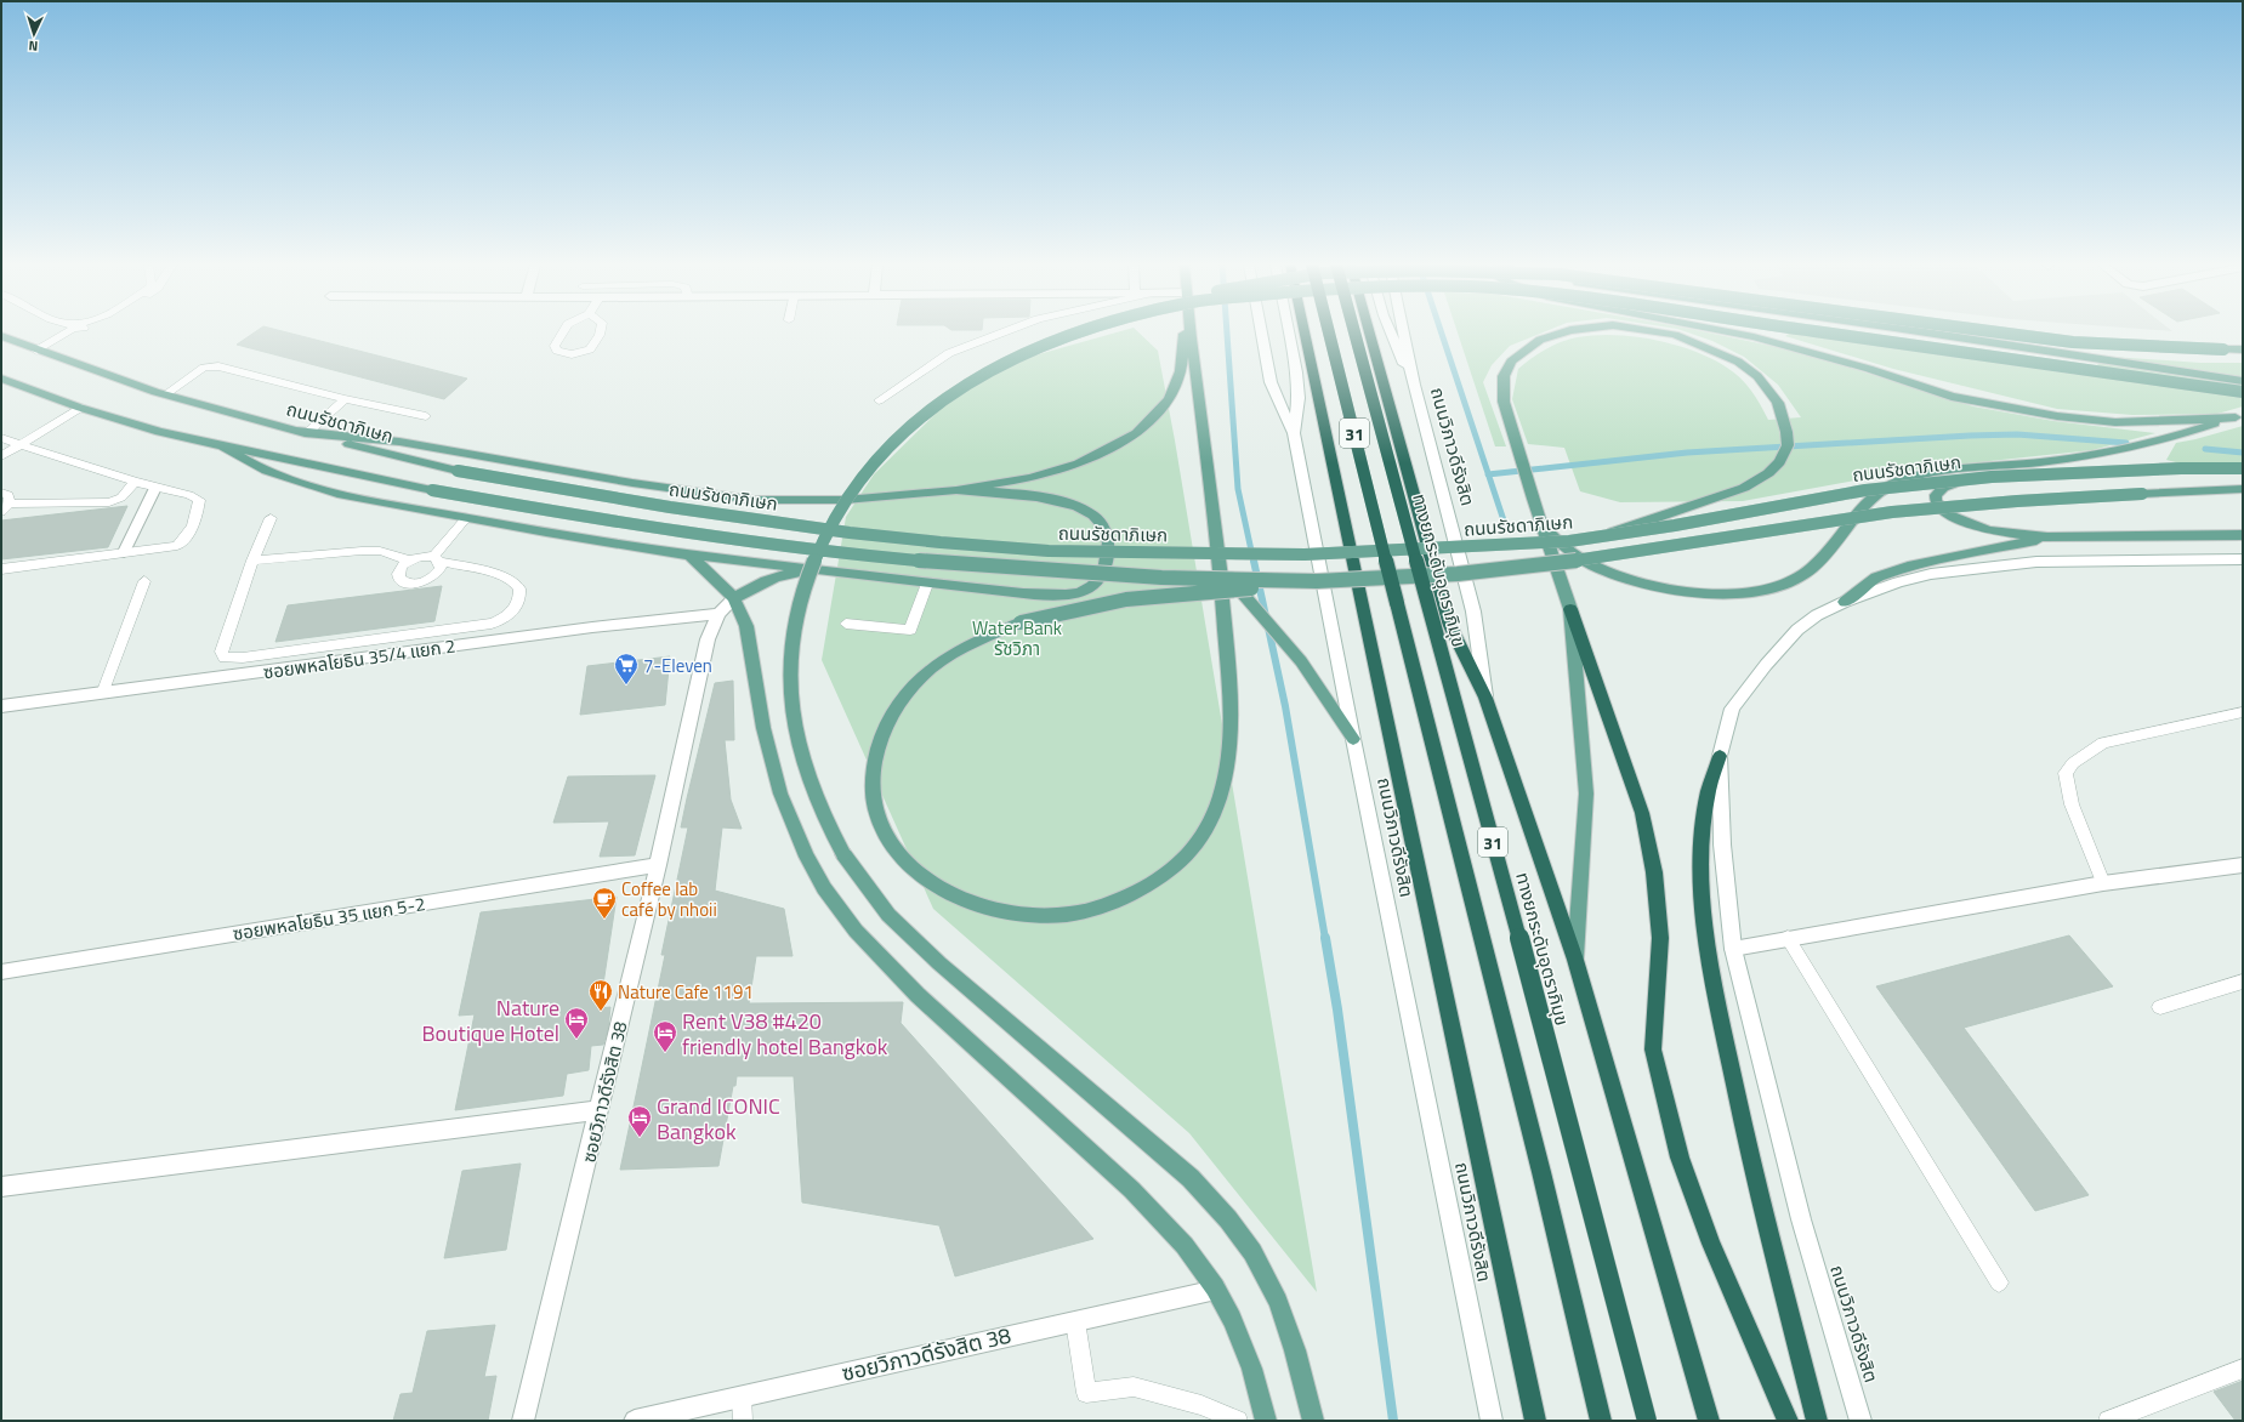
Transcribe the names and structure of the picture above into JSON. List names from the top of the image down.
{
  "streets": {
    "highway": ["31", "ถนนวิภาวดีรังสิต", "ทางยกระดับอุตราภิมุข"],
    "main road": ["ถนนรัชดาภิเษก"],
    "street": ["ซอยพหลโยธิน 35/4 แยก 2", "ซอยพหลโยธิน 35 แยก 5-2", "ซอยวิภาวดีรังสิต 38"]
  },
  "crossings": [
    ["ซอยพหลโยธิน 35/4 แยก 2", "ซอยวิภาวดีรังสิต 38"],
    ["ซอยพหลโยธิน 35 แยก 5-2", "ซอยวิภาวดีรังสิต 38"]
  ],
  "parks": ["Water Bank รัชวิภา"],
  "places": {
    "supermarket": ["7-Eleven"],
    "cafe": ["Coffee lab café by nhoii"],
    "restaurant": ["Nature Cafe 1191"],
    "hotel": ["Nature Boutique Hotel", "Rent V38 #420 friendly hotel Bangkok", "Grand ICONIC Bangkok"]
  },
  "north": "bottom"
}
